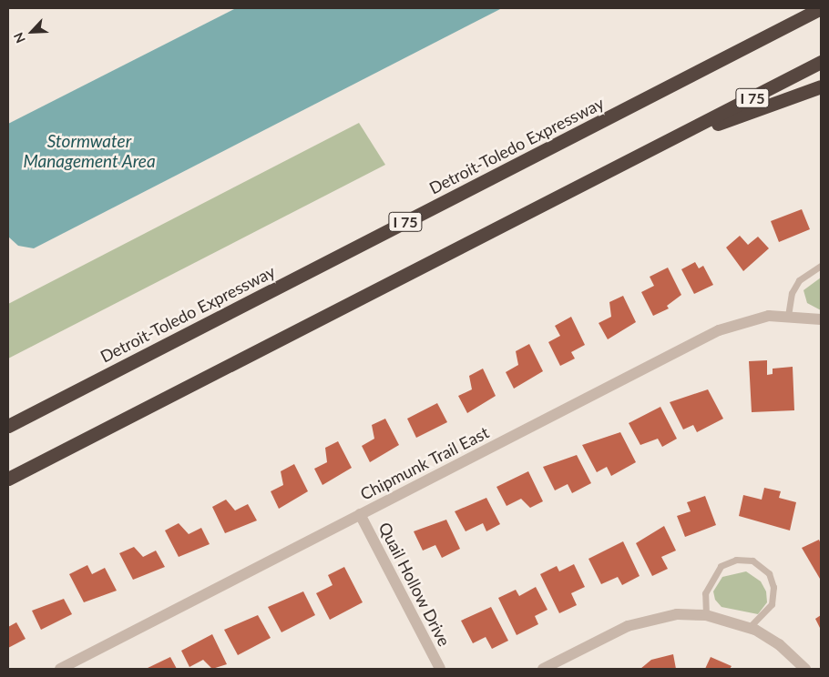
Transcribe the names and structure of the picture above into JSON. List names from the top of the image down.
{
  "streets": {
    "highway": ["I 75", "Detroit-Toledo Expressway"],
    "street": ["Chipmunk Trail East", "Quail Hollow Drive"]
  },
  "crossings": [
    ["Chipmunk Trail East", "Quail Hollow Drive"]
  ],
  "water": ["Stormwater Management Area"],
  "north": "bottom left"
}
